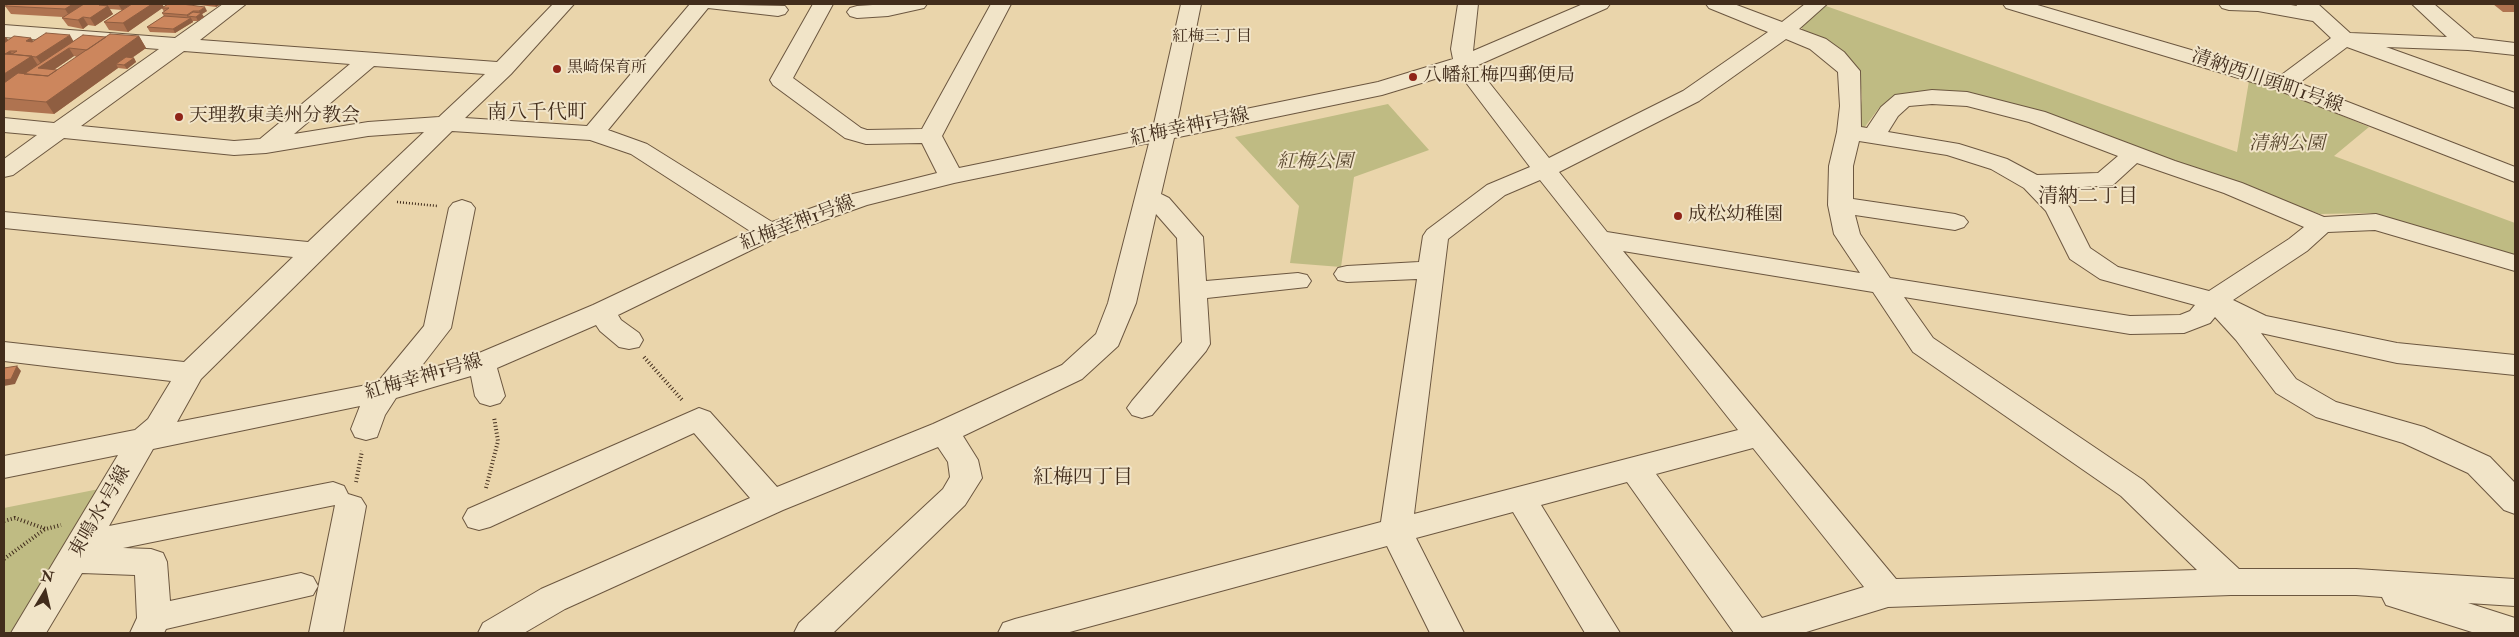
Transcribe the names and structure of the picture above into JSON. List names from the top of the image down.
{
  "streets": {
    "street": ["清納西川頭町1号線", "紅梅幸神1号線", "東鳴水1号線"]
  },
  "crossings": [
    ["紅梅幸神1号線", "東鳴水1号線"]
  ],
  "districts": [
    "紅梅三丁目",
    "南八千代町",
    "清納二丁目",
    "紅梅四丁目"
  ],
  "parks": ["清納公園", "紅梅公園"],
  "places": [
    "黒崎保育所",
    "八幡紅梅四郵便局",
    "天理教東美州分教会",
    "成松幼稚園"
  ],
  "north": "top"
}
